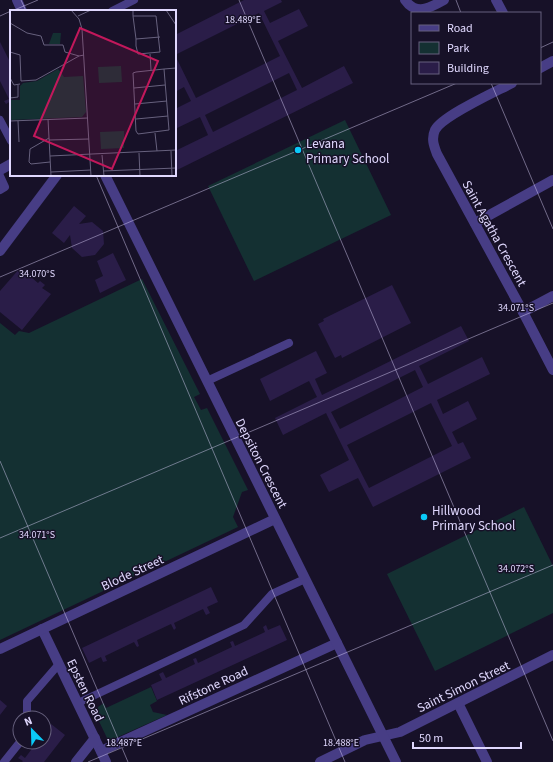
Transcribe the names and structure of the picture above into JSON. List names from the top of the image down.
{
  "streets": {
    "street": [
      "Saint Agatha Crescent",
      "Depsiton Crescent",
      "Blode Street",
      "Rifstone Road",
      "Saint Simon Street",
      "Epsten Road"
    ]
  },
  "crossings": [
    ["Depsiton Crescent", "Blode Street"],
    ["Depsiton Crescent", "Rifstone Road"],
    ["Depsiton Crescent", "Saint Simon Street"],
    ["Blode Street", "Epsten Road"],
    ["Rifstone Road", "Epsten Road"]
  ],
  "places": ["Levana Primary School", "Hillwood Primary School"],
  "legend": ["Road", "Park", "Building"],
  "scale_bar": "50 m",
  "north": "top left",
  "coordinates": [
    "18.489°E",
    "34.070°S",
    "34.071°S",
    "34.072°S",
    "18.487°E",
    "18.488°E"
  ]
}
